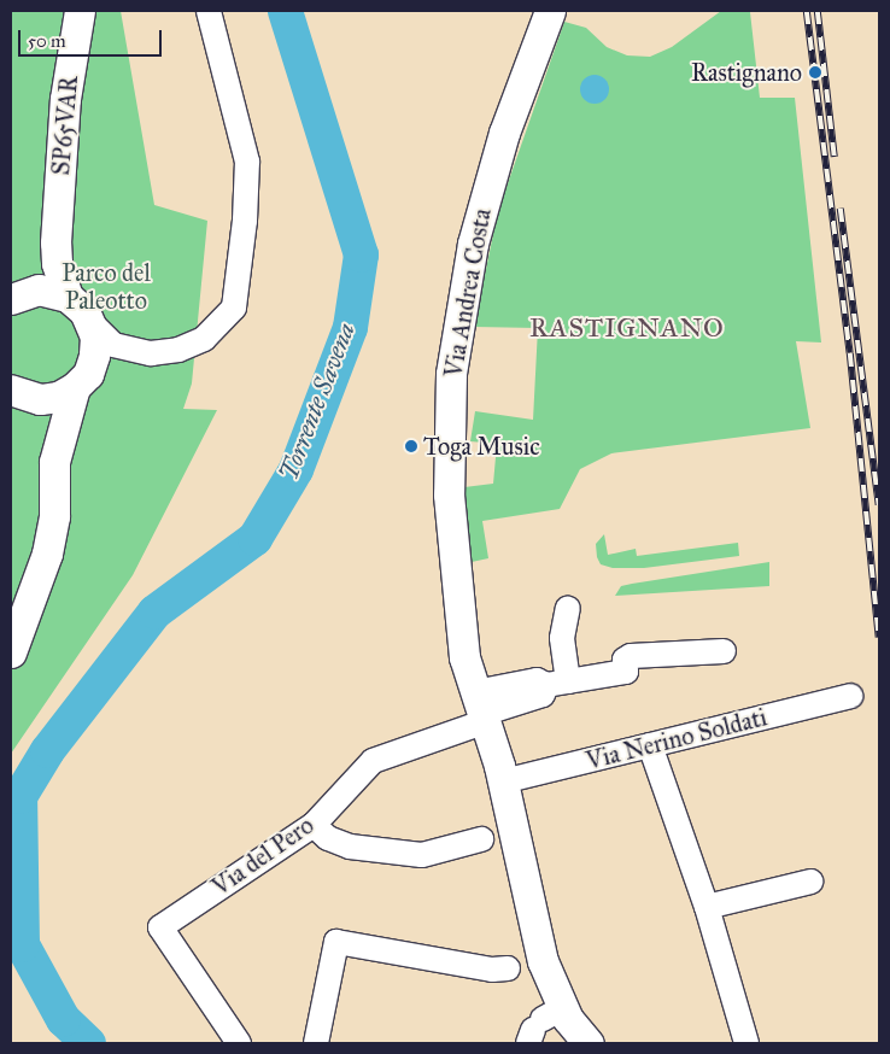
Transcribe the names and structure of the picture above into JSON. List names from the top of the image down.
{
  "streets": {
    "main road": ["SP65VAR", "Via Andrea Costa"],
    "street": ["Via Nerino Soldati", "Via del Pero"]
  },
  "crossings": [
    ["Via Andrea Costa", "Via Nerino Soldati"],
    ["Via Andrea Costa", "Via del Pero"]
  ],
  "districts": ["RASTIGNANO"],
  "water": ["Torrente Savena"],
  "parks": ["Parco del Paleotto"],
  "places": ["Rastignano", "Toga Music"],
  "scale_bar": "50 m"
}
